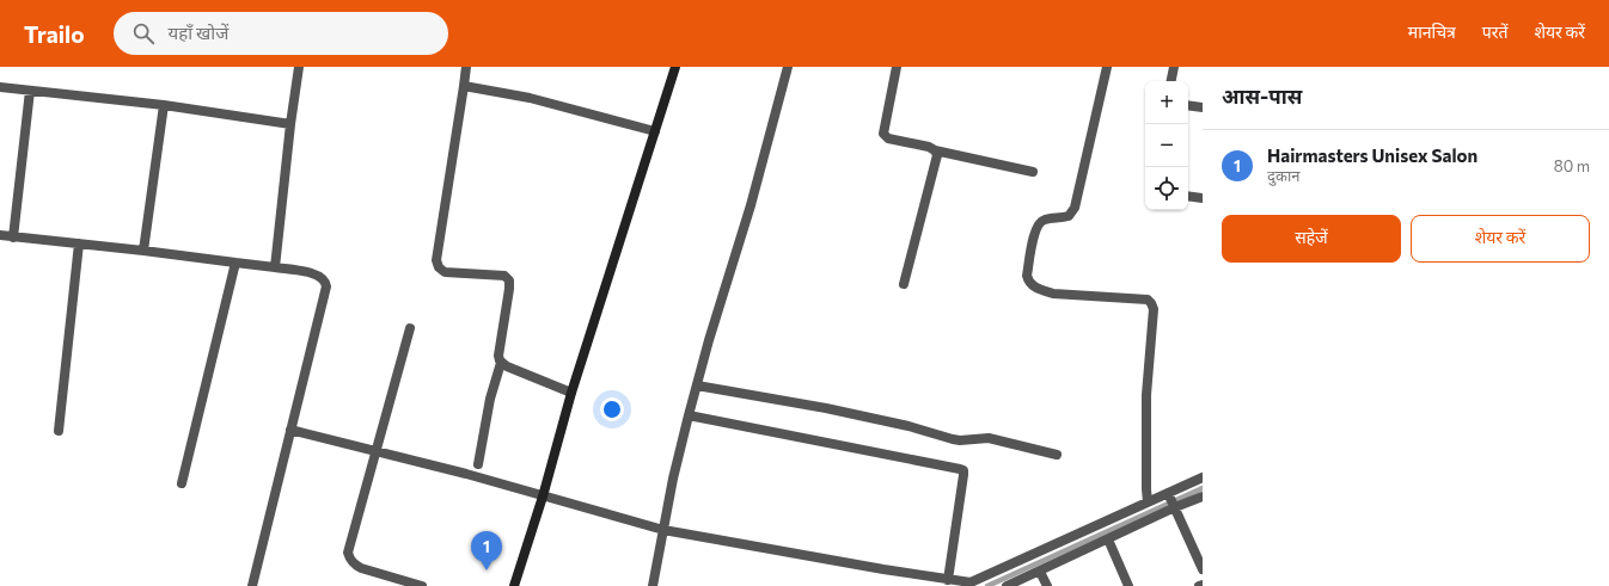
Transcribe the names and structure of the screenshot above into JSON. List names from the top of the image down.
{
  "page": {
    "header": "Trailo",
    "search": "यहाँ खोजें",
    "nav": ["मानचित्र", "परतें", "शेयर करें"],
    "heading": "आस-पास",
    "map_buttons": ["+", "−"],
    "list": [
      {
        "mark": "1",
        "name": "Hairmasters Unisex Salon",
        "note": "दुकान",
        "value": "80 m"
      }
    ],
    "buttons": ["सहेजें", "शेयर करें"],
    "pins": "1"
  }
}
